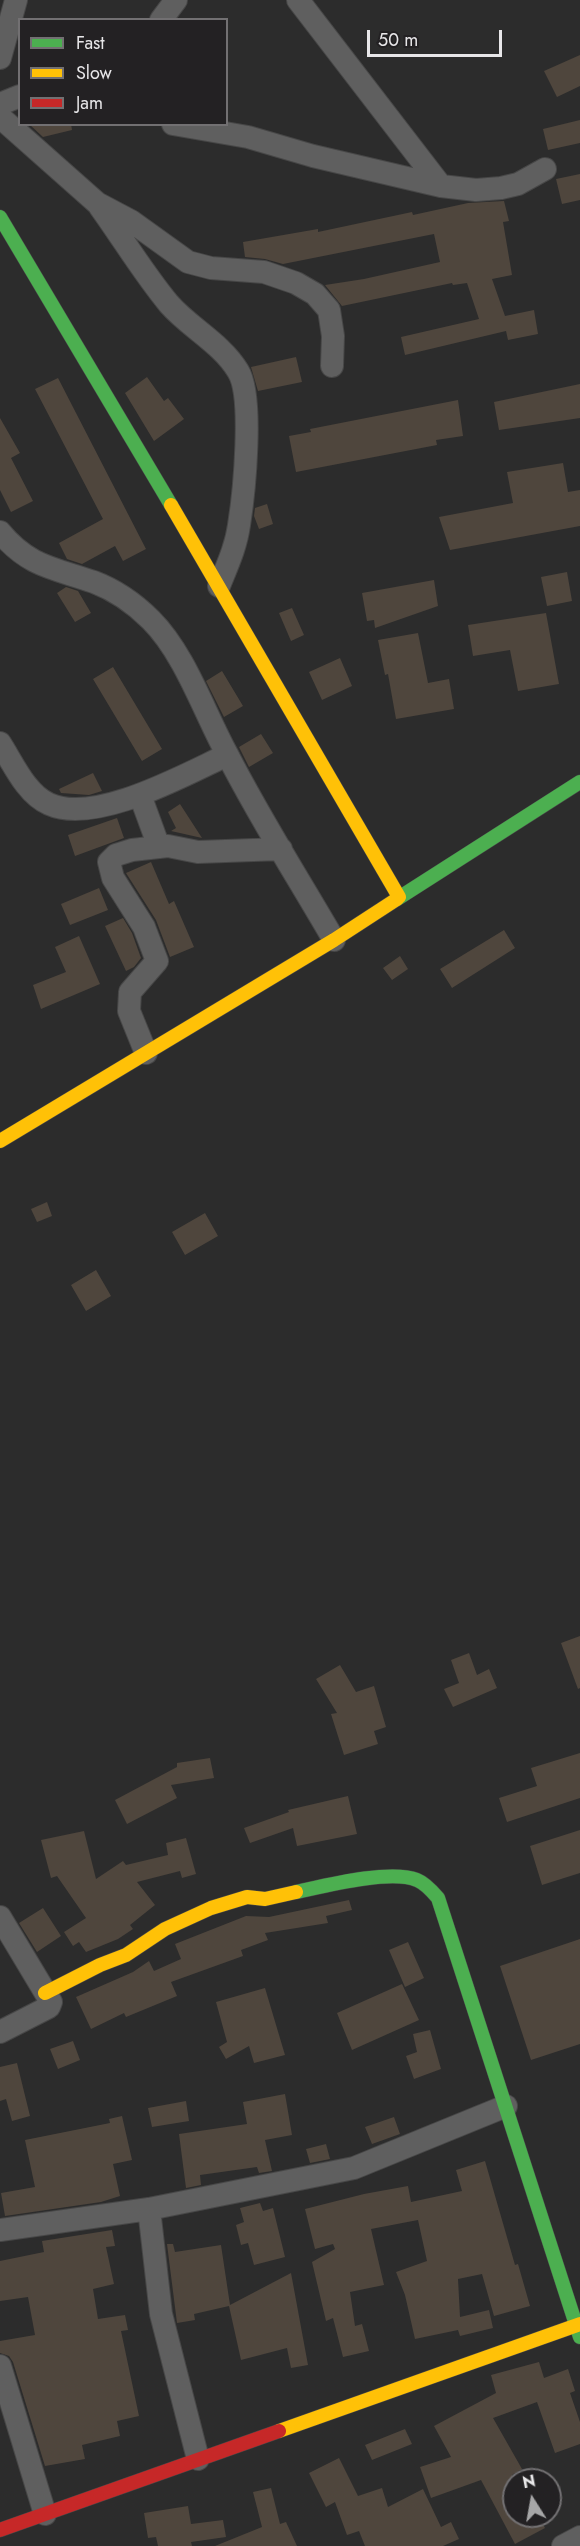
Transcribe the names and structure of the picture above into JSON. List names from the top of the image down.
{
  "legend": ["Fast", "Slow", "Jam"],
  "scale_bar": "50 m",
  "north": "top"
}
